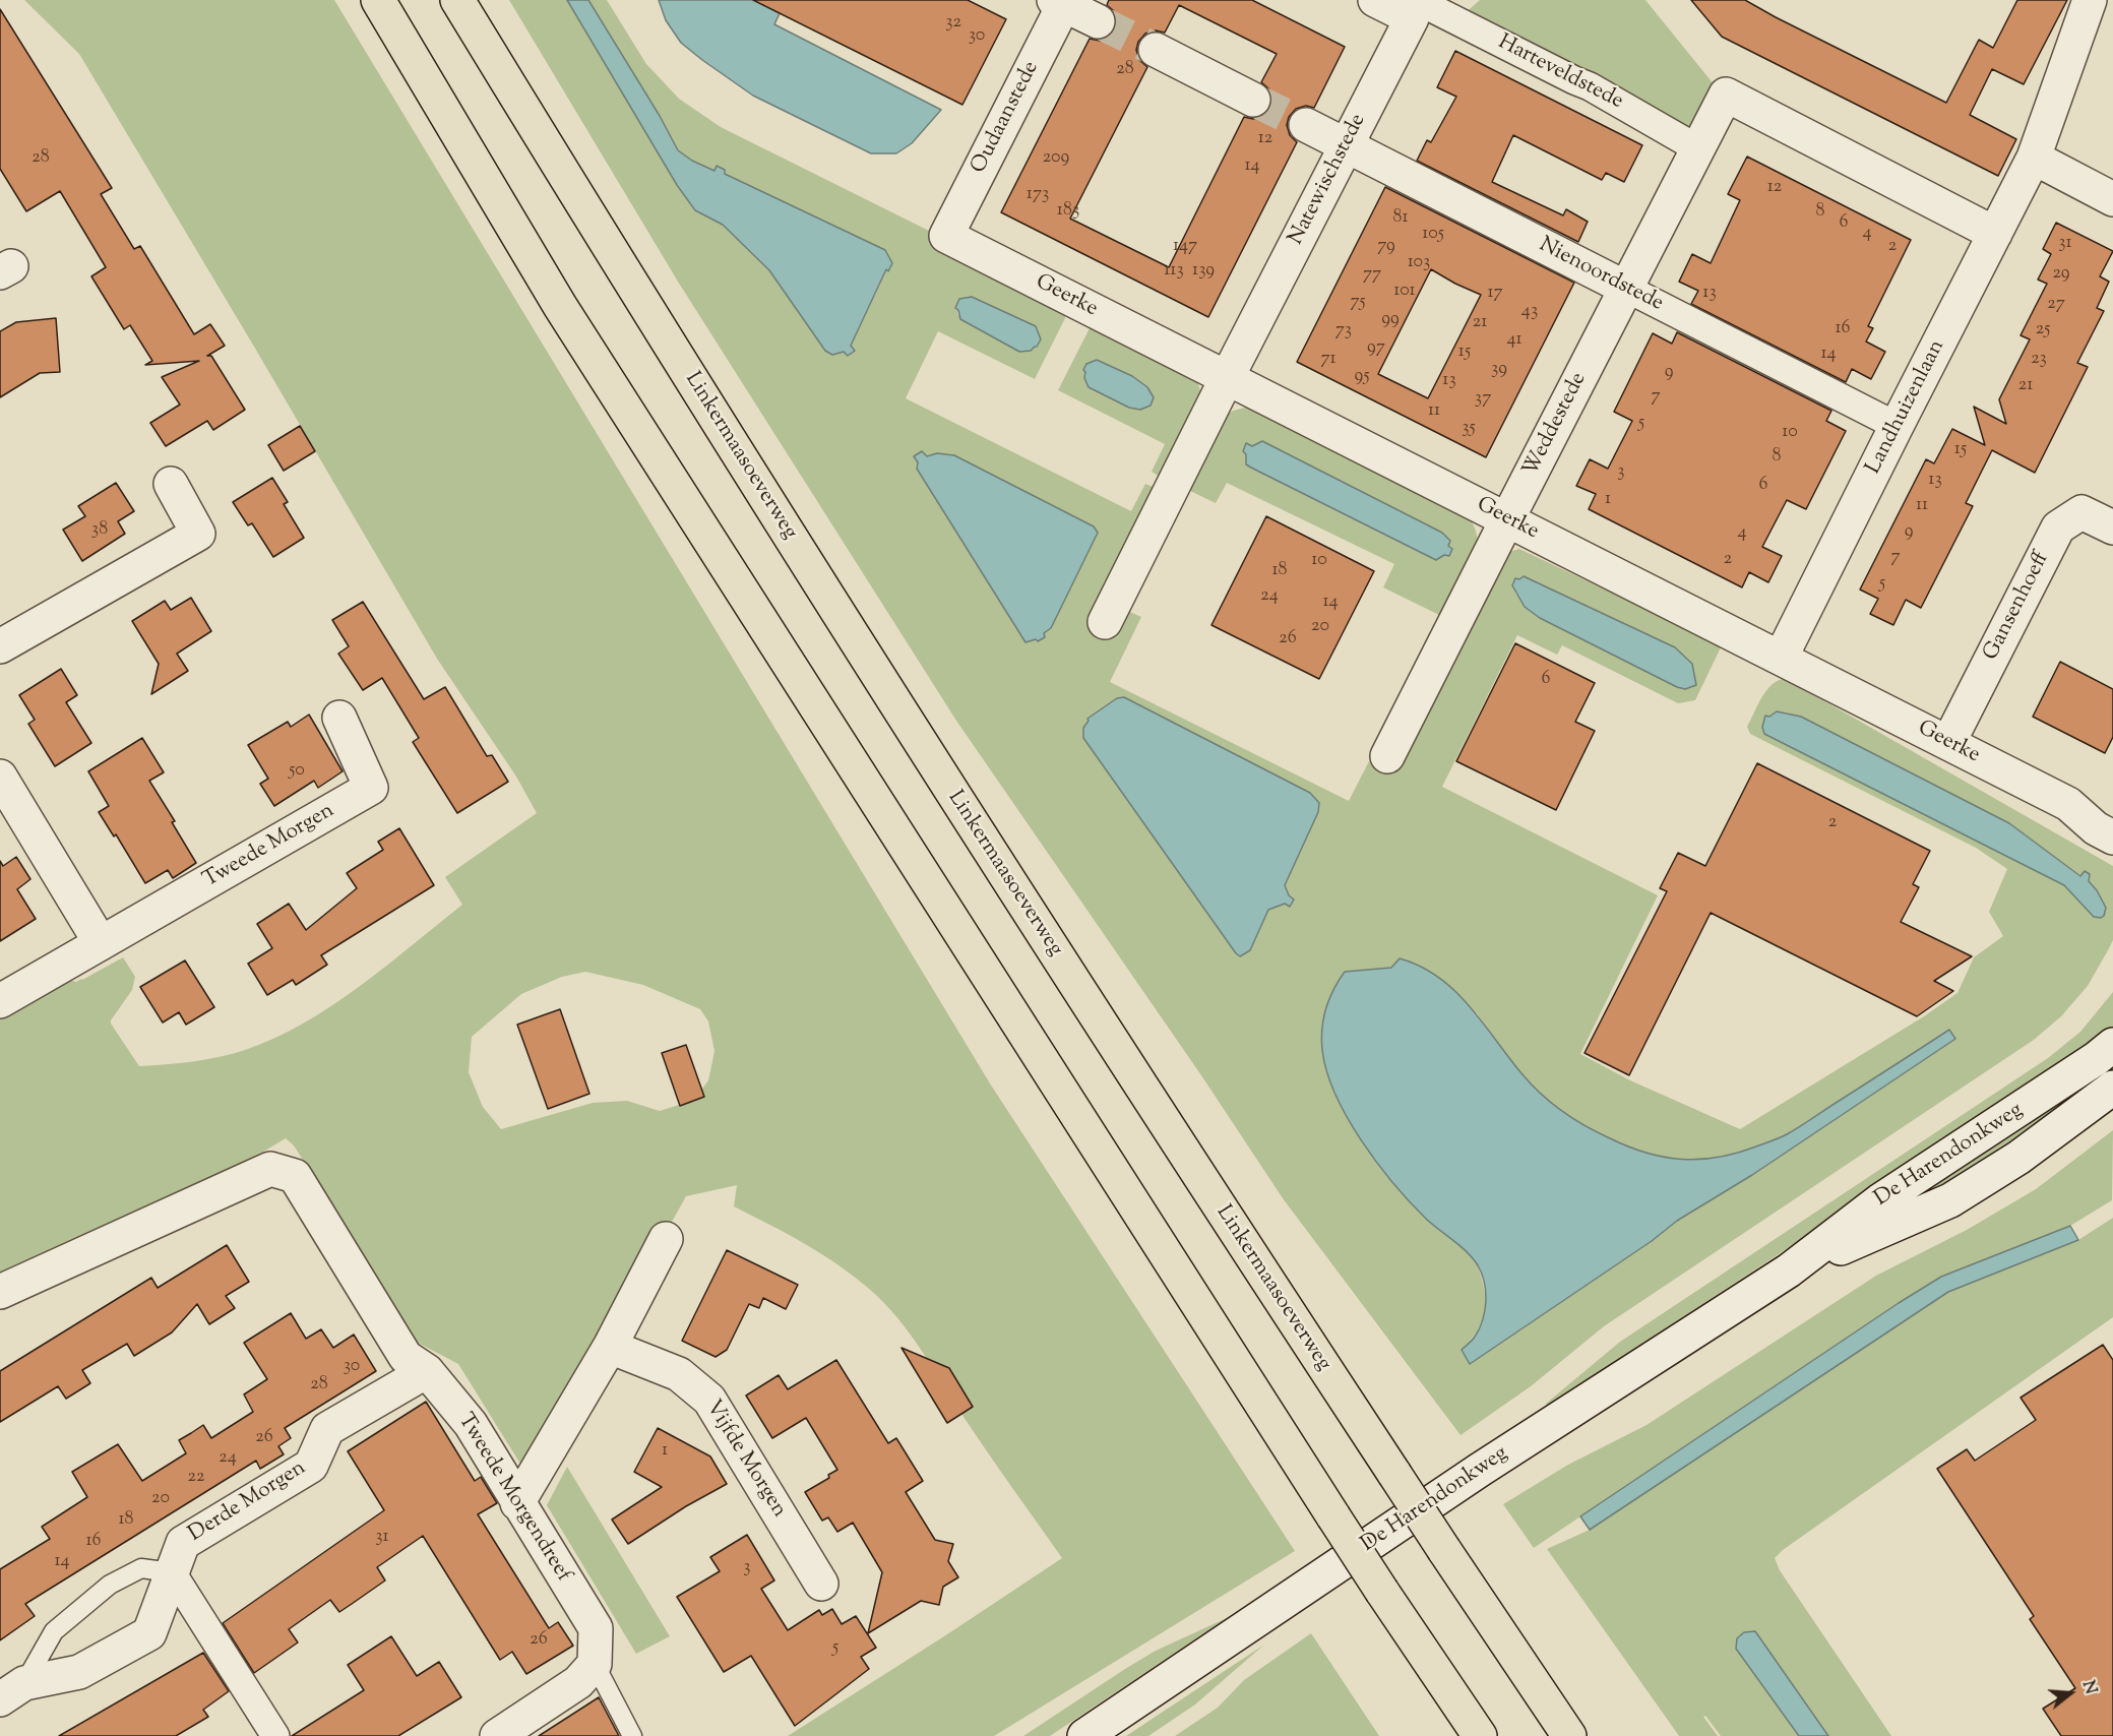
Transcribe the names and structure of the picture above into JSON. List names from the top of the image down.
{
  "streets": {
    "highway": ["Linkermaasoeverweg"],
    "street": [
      "Harteveldstede",
      "Oudaanstede",
      "Natewischstede",
      "Nienoordstede",
      "Geerke",
      "Landhuizenlaan",
      "Weddestede",
      "Gansenhoeff",
      "Tweede Morgen",
      "De Harendonkweg",
      "Vijfde Morgen",
      "Tweede Morgendreef",
      "Derde Morgen"
    ]
  },
  "crossings": [
    ["Harteveldstede", "Natewischstede"],
    ["Harteveldstede", "Weddestede"],
    ["Oudaanstede", "Geerke"],
    ["Natewischstede", "Nienoordstede"],
    ["Natewischstede", "Geerke"],
    ["Nienoordstede", "Landhuizenlaan"],
    ["Nienoordstede", "Weddestede"],
    ["Geerke", "Landhuizenlaan"],
    ["Geerke", "Weddestede"],
    ["Geerke", "Gansenhoeff"],
    ["Landhuizenlaan", "Weddestede"],
    ["Tweede Morgendreef", "Derde Morgen"]
  ],
  "house_numbers": [
    "32",
    "30",
    "28",
    "12",
    "28",
    "209",
    "14",
    "12",
    "173",
    "183",
    "8",
    "81",
    "6",
    "4",
    "105",
    "31",
    "147",
    "79",
    "2",
    "103",
    "113",
    "139",
    "29",
    "77",
    "101",
    "17",
    "13",
    "75",
    "27",
    "43",
    "99",
    "21",
    "16",
    "25",
    "73",
    "41",
    "97",
    "15",
    "14",
    "71",
    "23",
    "39",
    "9",
    "95",
    "13",
    "21",
    "7",
    "37",
    "11",
    "5",
    "35",
    "10",
    "15",
    "8",
    "3",
    "13",
    "6",
    "1",
    "11",
    "38",
    "9",
    "4",
    "7",
    "2",
    "10",
    "18",
    "5",
    "24",
    "14",
    "20",
    "26",
    "6",
    "50",
    "2",
    "30",
    "28",
    "26",
    "1",
    "24",
    "22",
    "20",
    "18",
    "31",
    "16",
    "14",
    "3",
    "26",
    "5"
  ],
  "north": "right"
}
